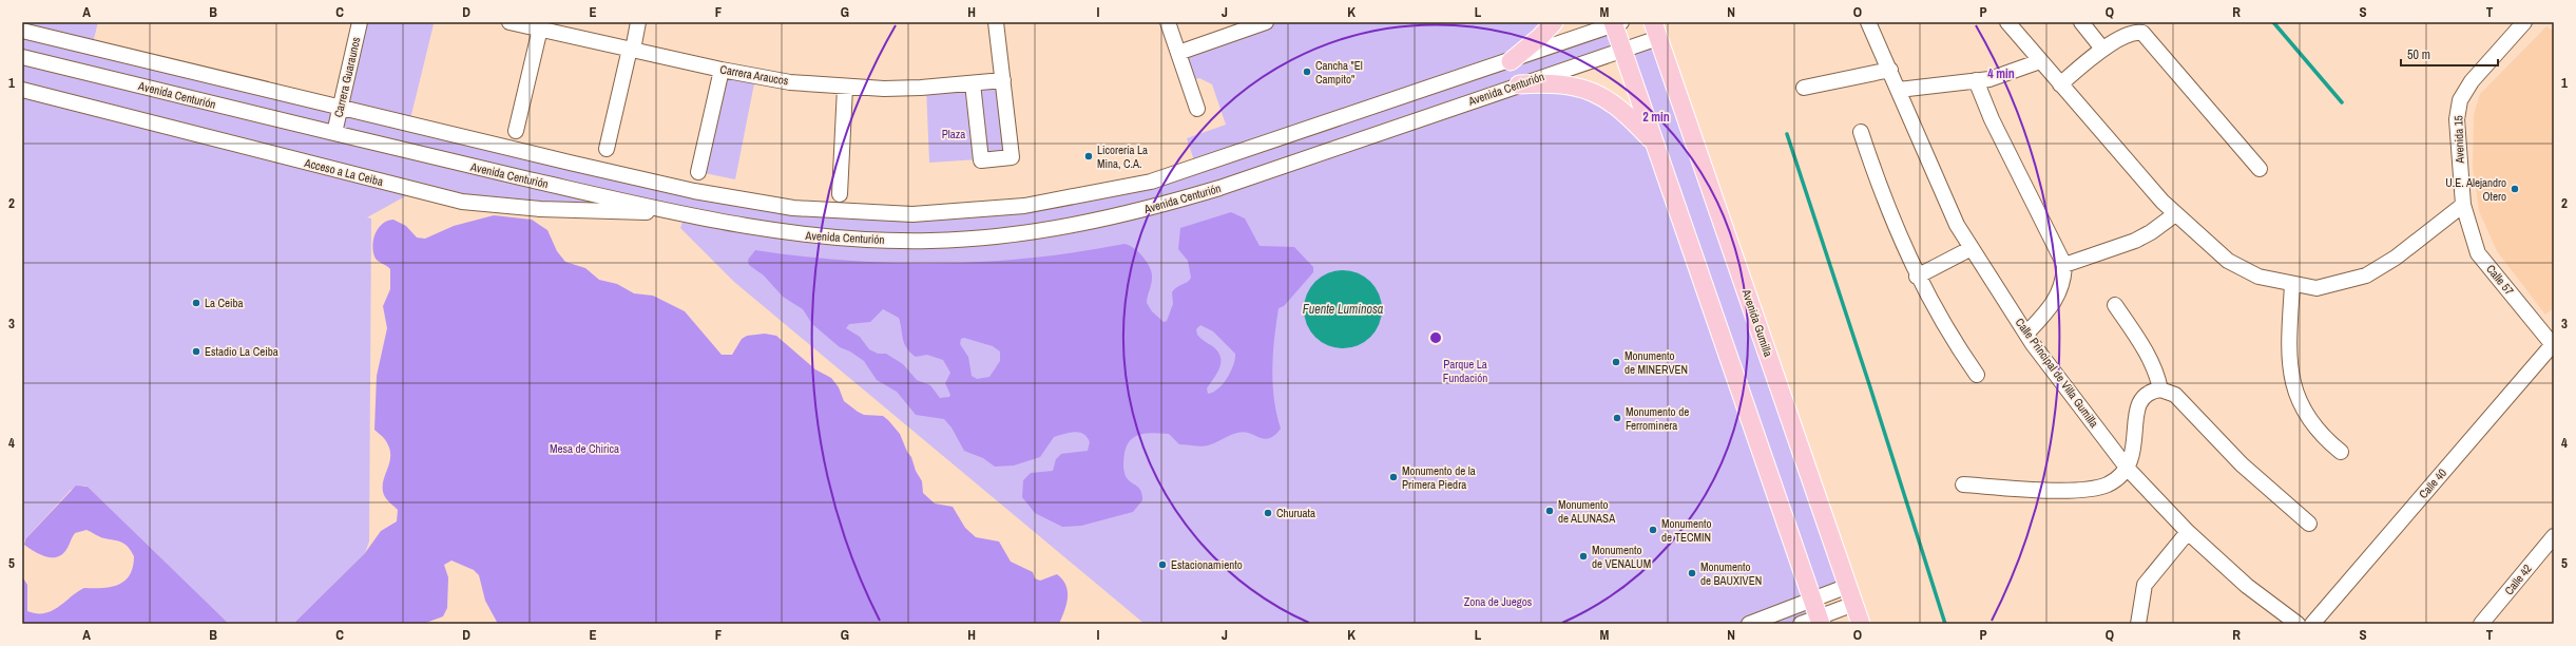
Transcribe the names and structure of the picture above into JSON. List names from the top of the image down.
{
  "streets": {
    "main road": ["Avenida Gumilla"],
    "street": [
      "Carrera Araucos",
      "Carrera Guaraunos",
      "Avenida Centurión",
      "Avenida 15",
      "Acceso a La Ceiba",
      "Calle 57",
      "Calle Principal de Villa Gumilla",
      "Calle 40",
      "Calle 42"
    ]
  },
  "crossings": [
    ["Carrera Guaraunos", "Avenida Centurión"],
    ["Avenida Centurión", "Acceso a La Ceiba"],
    ["Avenida Centurión", "Avenida Gumilla"],
    ["Avenida 15", "Calle 57"],
    ["Calle 57", "Calle 40"]
  ],
  "water": ["Fuente Luminosa"],
  "parks": [
    "Plaza",
    "Parque La Fundación",
    "Mesa de Chirica",
    "Zona de Juegos"
  ],
  "places": [
    "Cancha \"El Campito\"",
    "Licorería La Mina, C.A.",
    "U.E. Alejandro Otero",
    "La Ceiba",
    "Estadio La Ceiba",
    "Monumento de MINERVEN",
    "Monumento de Ferrominera",
    "Monumento de la Primera Piedra",
    "Monumento de ALUNASA",
    "Churuata",
    "Monumento de TECMIN",
    "Monumento de VENALUM",
    "Estacionamiento",
    "Monumento de BAUXIVEN"
  ],
  "scale_bar": "50 m",
  "grid": {
    "columns": [
      "A",
      "B",
      "C",
      "D",
      "E",
      "F",
      "G",
      "H",
      "I",
      "J",
      "K",
      "L",
      "M",
      "N",
      "O",
      "P",
      "Q",
      "R",
      "S",
      "T"
    ],
    "rows": [
      "1",
      "2",
      "3",
      "4",
      "5"
    ]
  },
  "rings": ["4 min", "2 min"]
}
